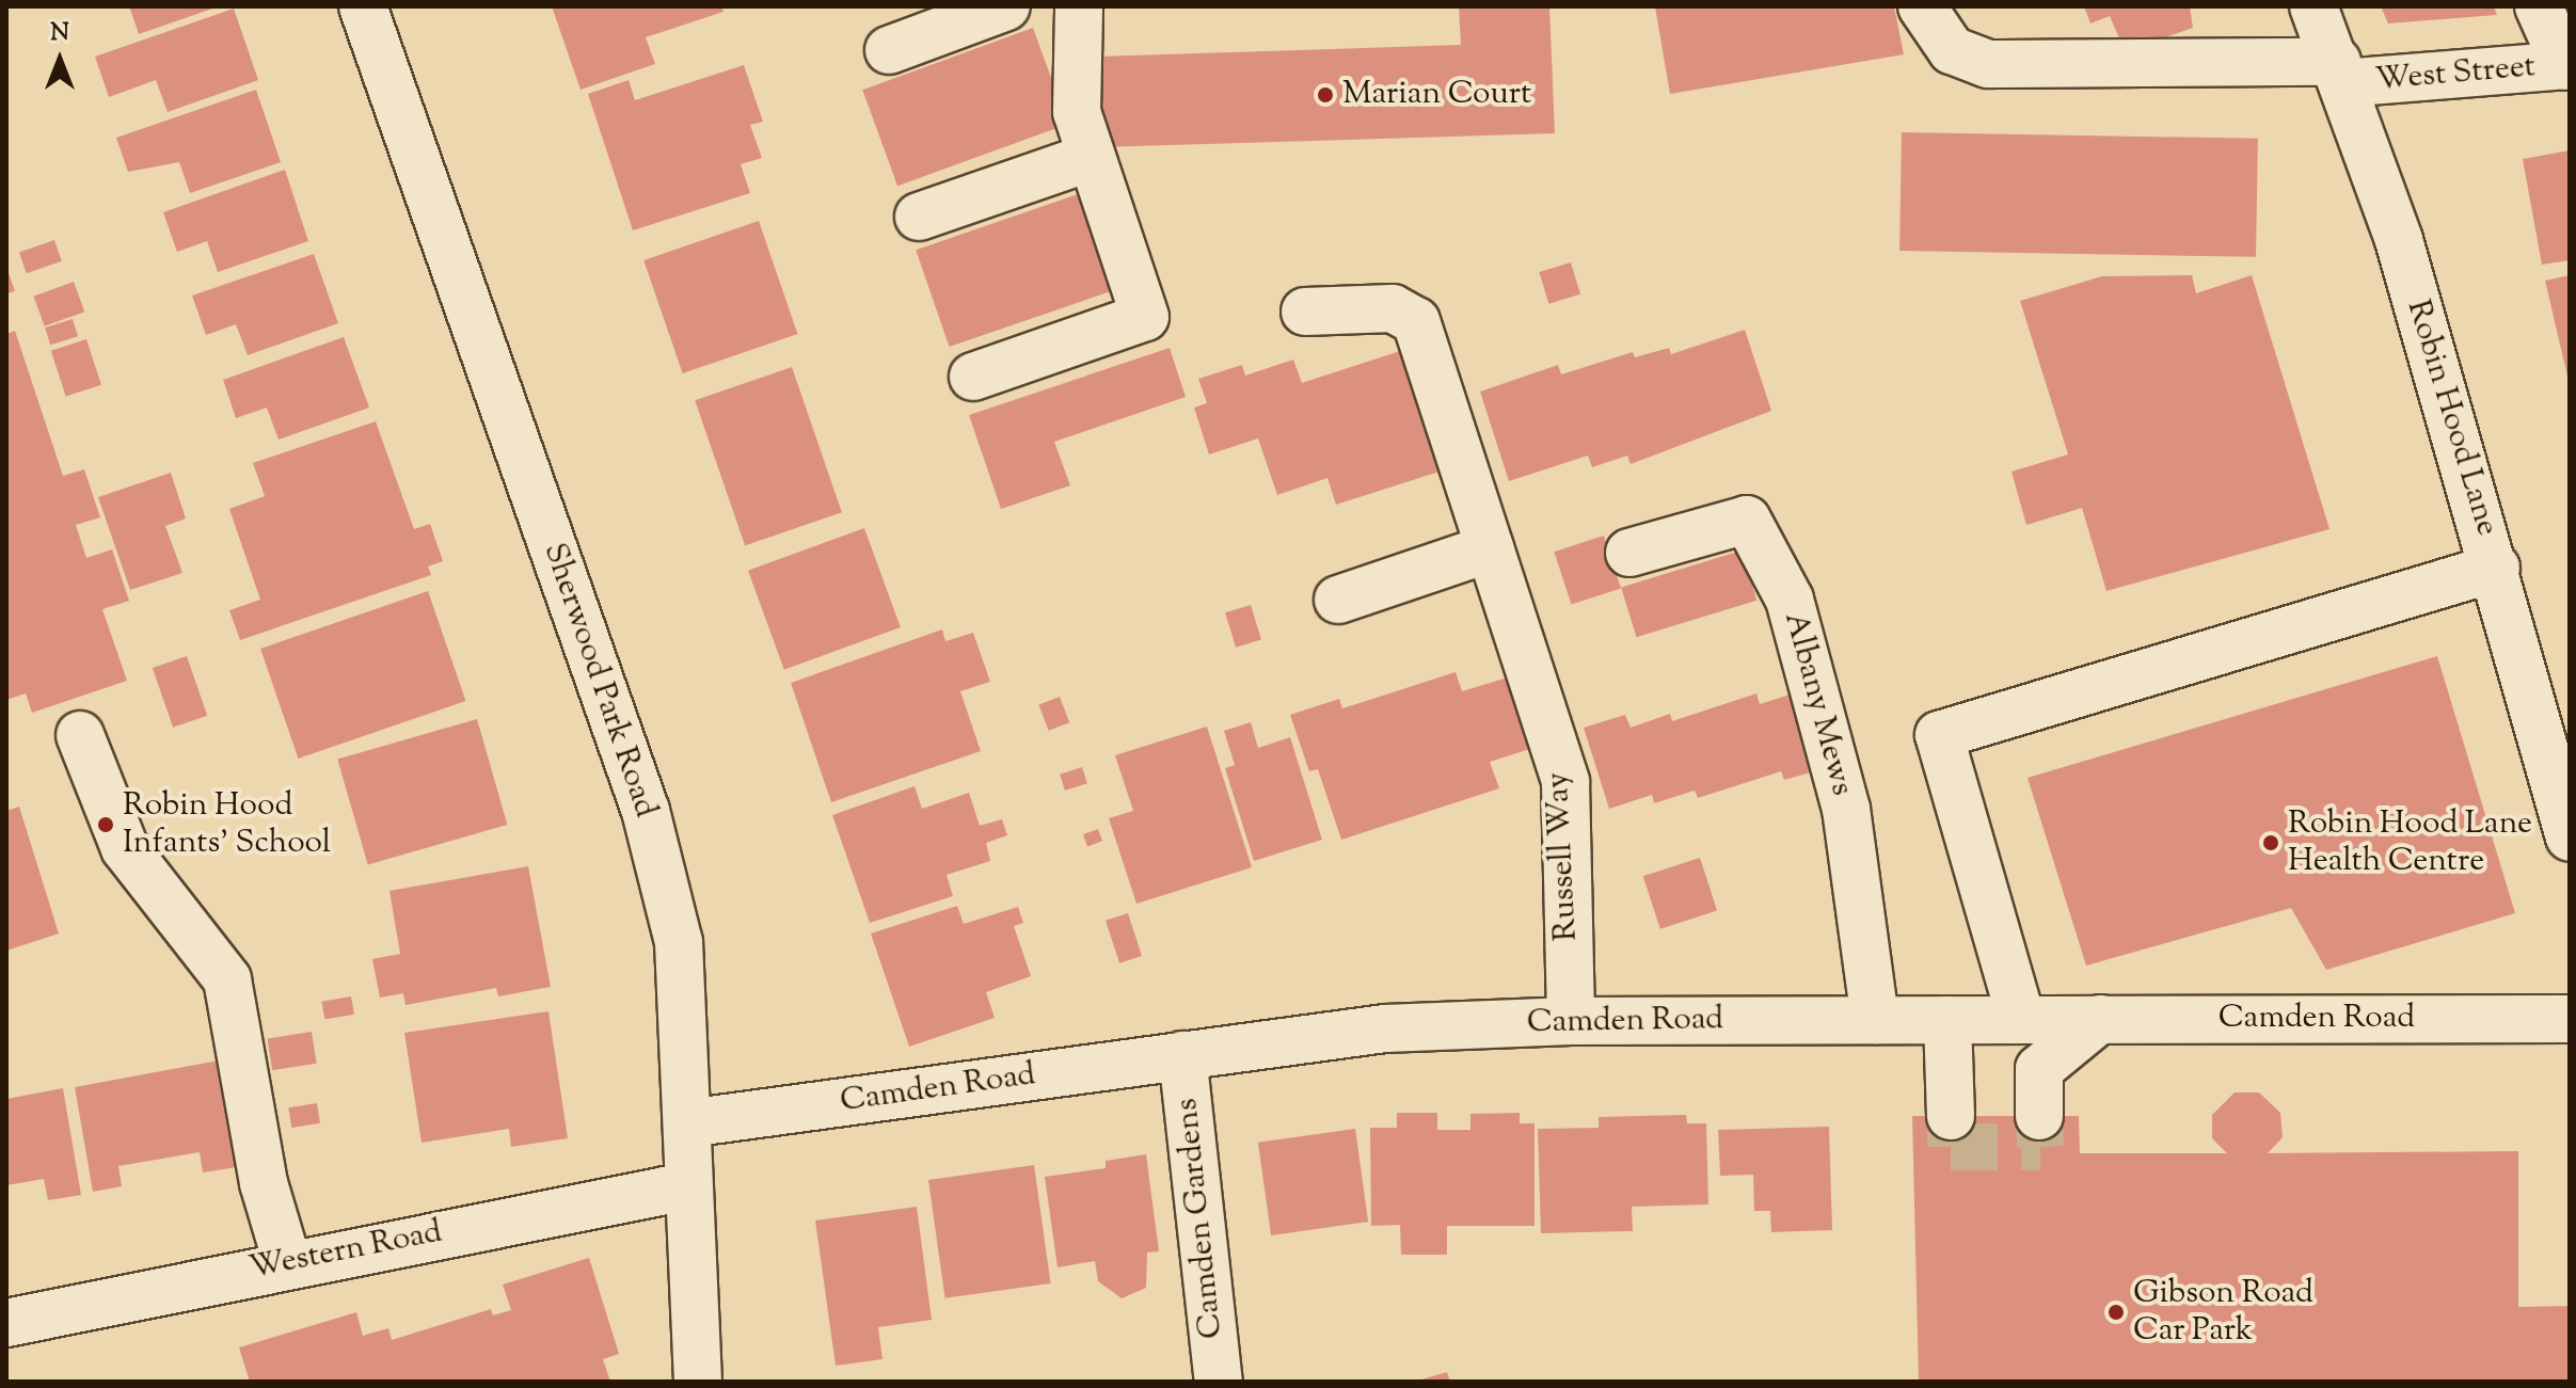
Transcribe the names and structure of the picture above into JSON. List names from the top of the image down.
{
  "streets": {
    "street": [
      "West Street",
      "Robin Hood Lane",
      "Sherwood Park Road",
      "Albany Mews",
      "Russell Way",
      "Camden Road",
      "Camden Gardens",
      "Western Road"
    ]
  },
  "crossings": [
    ["West Street", "Robin Hood Lane"],
    ["Sherwood Park Road", "Camden Road"],
    ["Sherwood Park Road", "Western Road"],
    ["Albany Mews", "Camden Road"],
    ["Russell Way", "Camden Road"],
    ["Camden Road", "Camden Gardens"]
  ],
  "places": [
    "Marian Court",
    "Robin Hood Infants' School",
    "Robin Hood Lane Health Centre",
    "Gibson Road Car Park"
  ],
  "north": "top"
}
